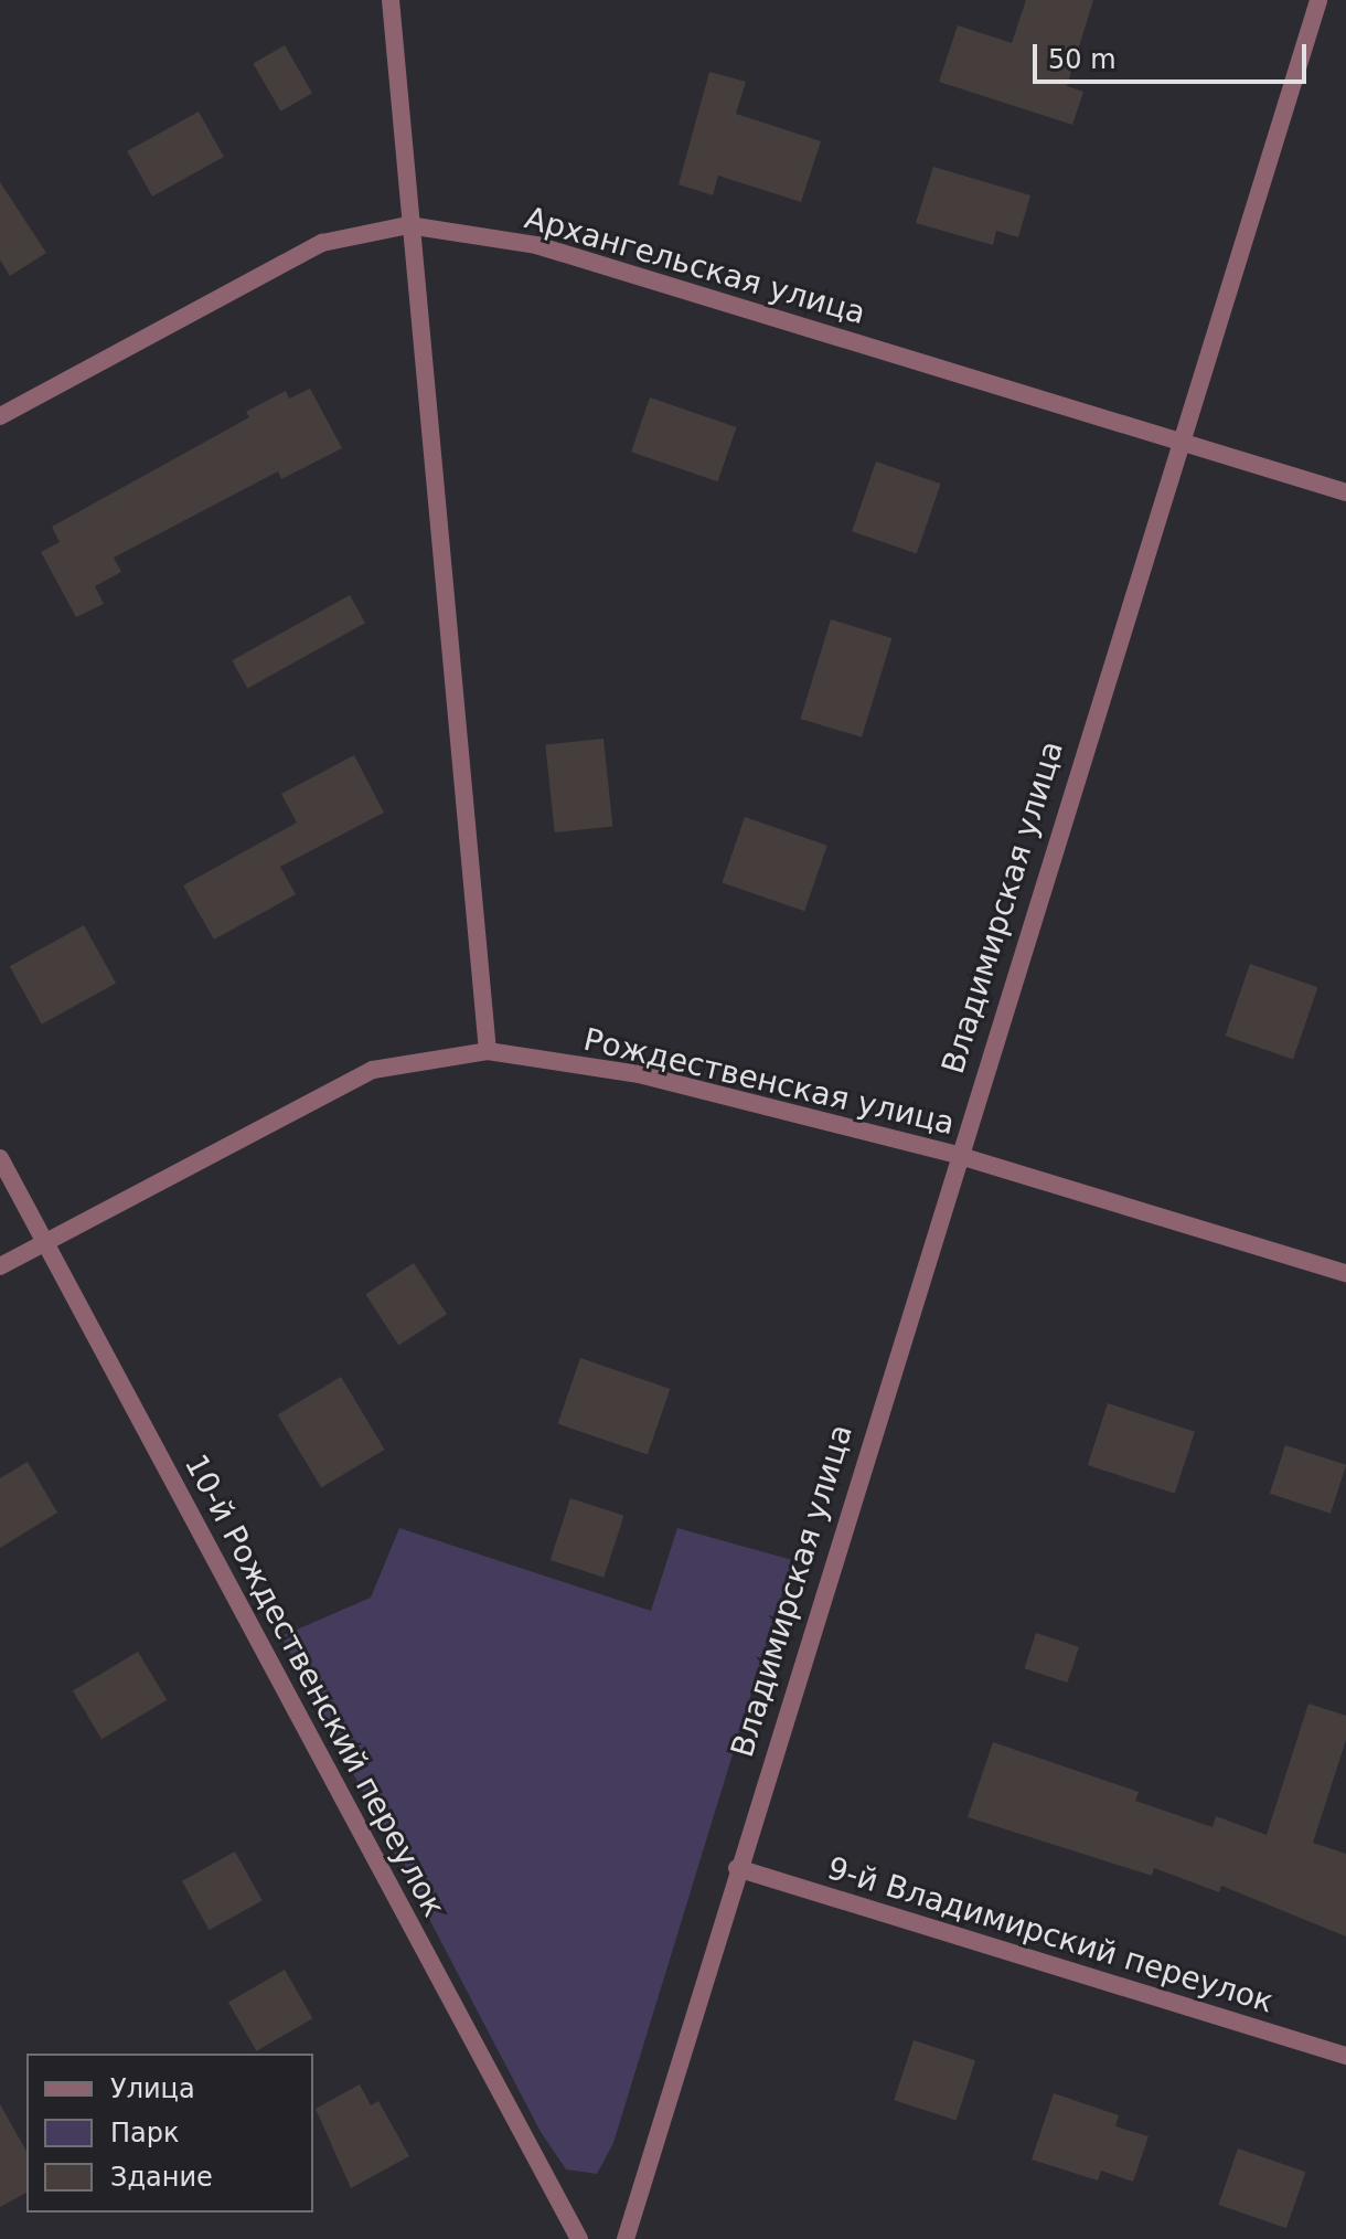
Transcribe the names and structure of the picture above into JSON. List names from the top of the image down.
{
  "streets": {
    "street": [
      "Архангельская улица",
      "Владимирская улица",
      "Рождественская улица",
      "10-й Рождественский переулок",
      "9-й Владимирский переулок"
    ]
  },
  "crossings": [
    ["Архангельская улица", "Владимирская улица"],
    ["Владимирская улица", "Рождественская улица"],
    ["Владимирская улица", "9-й Владимирский переулок"],
    ["Рождественская улица", "10-й Рождественский переулок"]
  ],
  "legend": ["Улица", "Парк", "Здание"],
  "scale_bar": "50 m"
}
